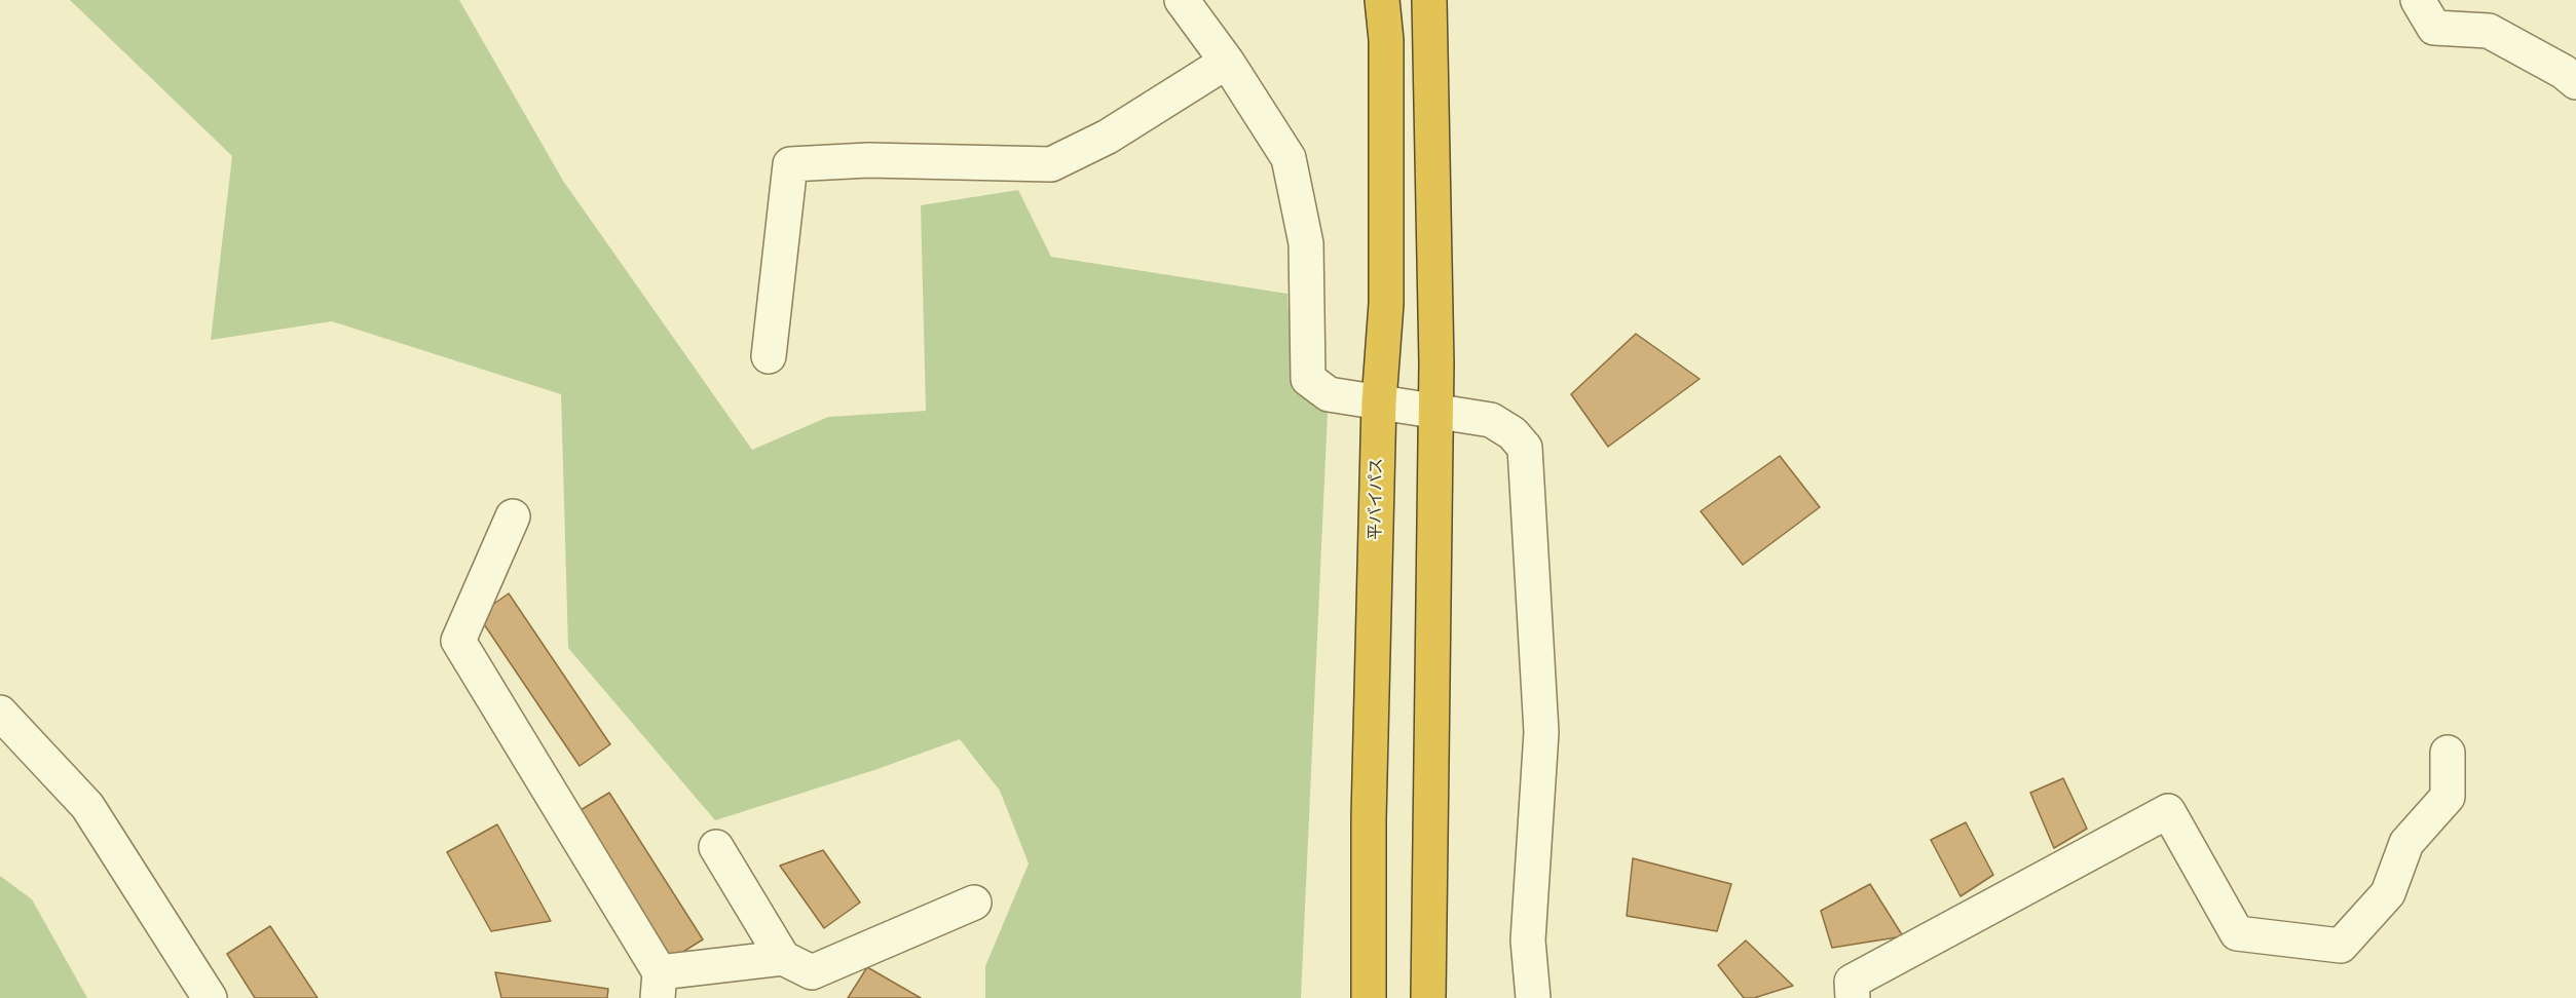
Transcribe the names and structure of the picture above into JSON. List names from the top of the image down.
{
  "streets": {
    "highway": ["平バイパス"]
  }
}
